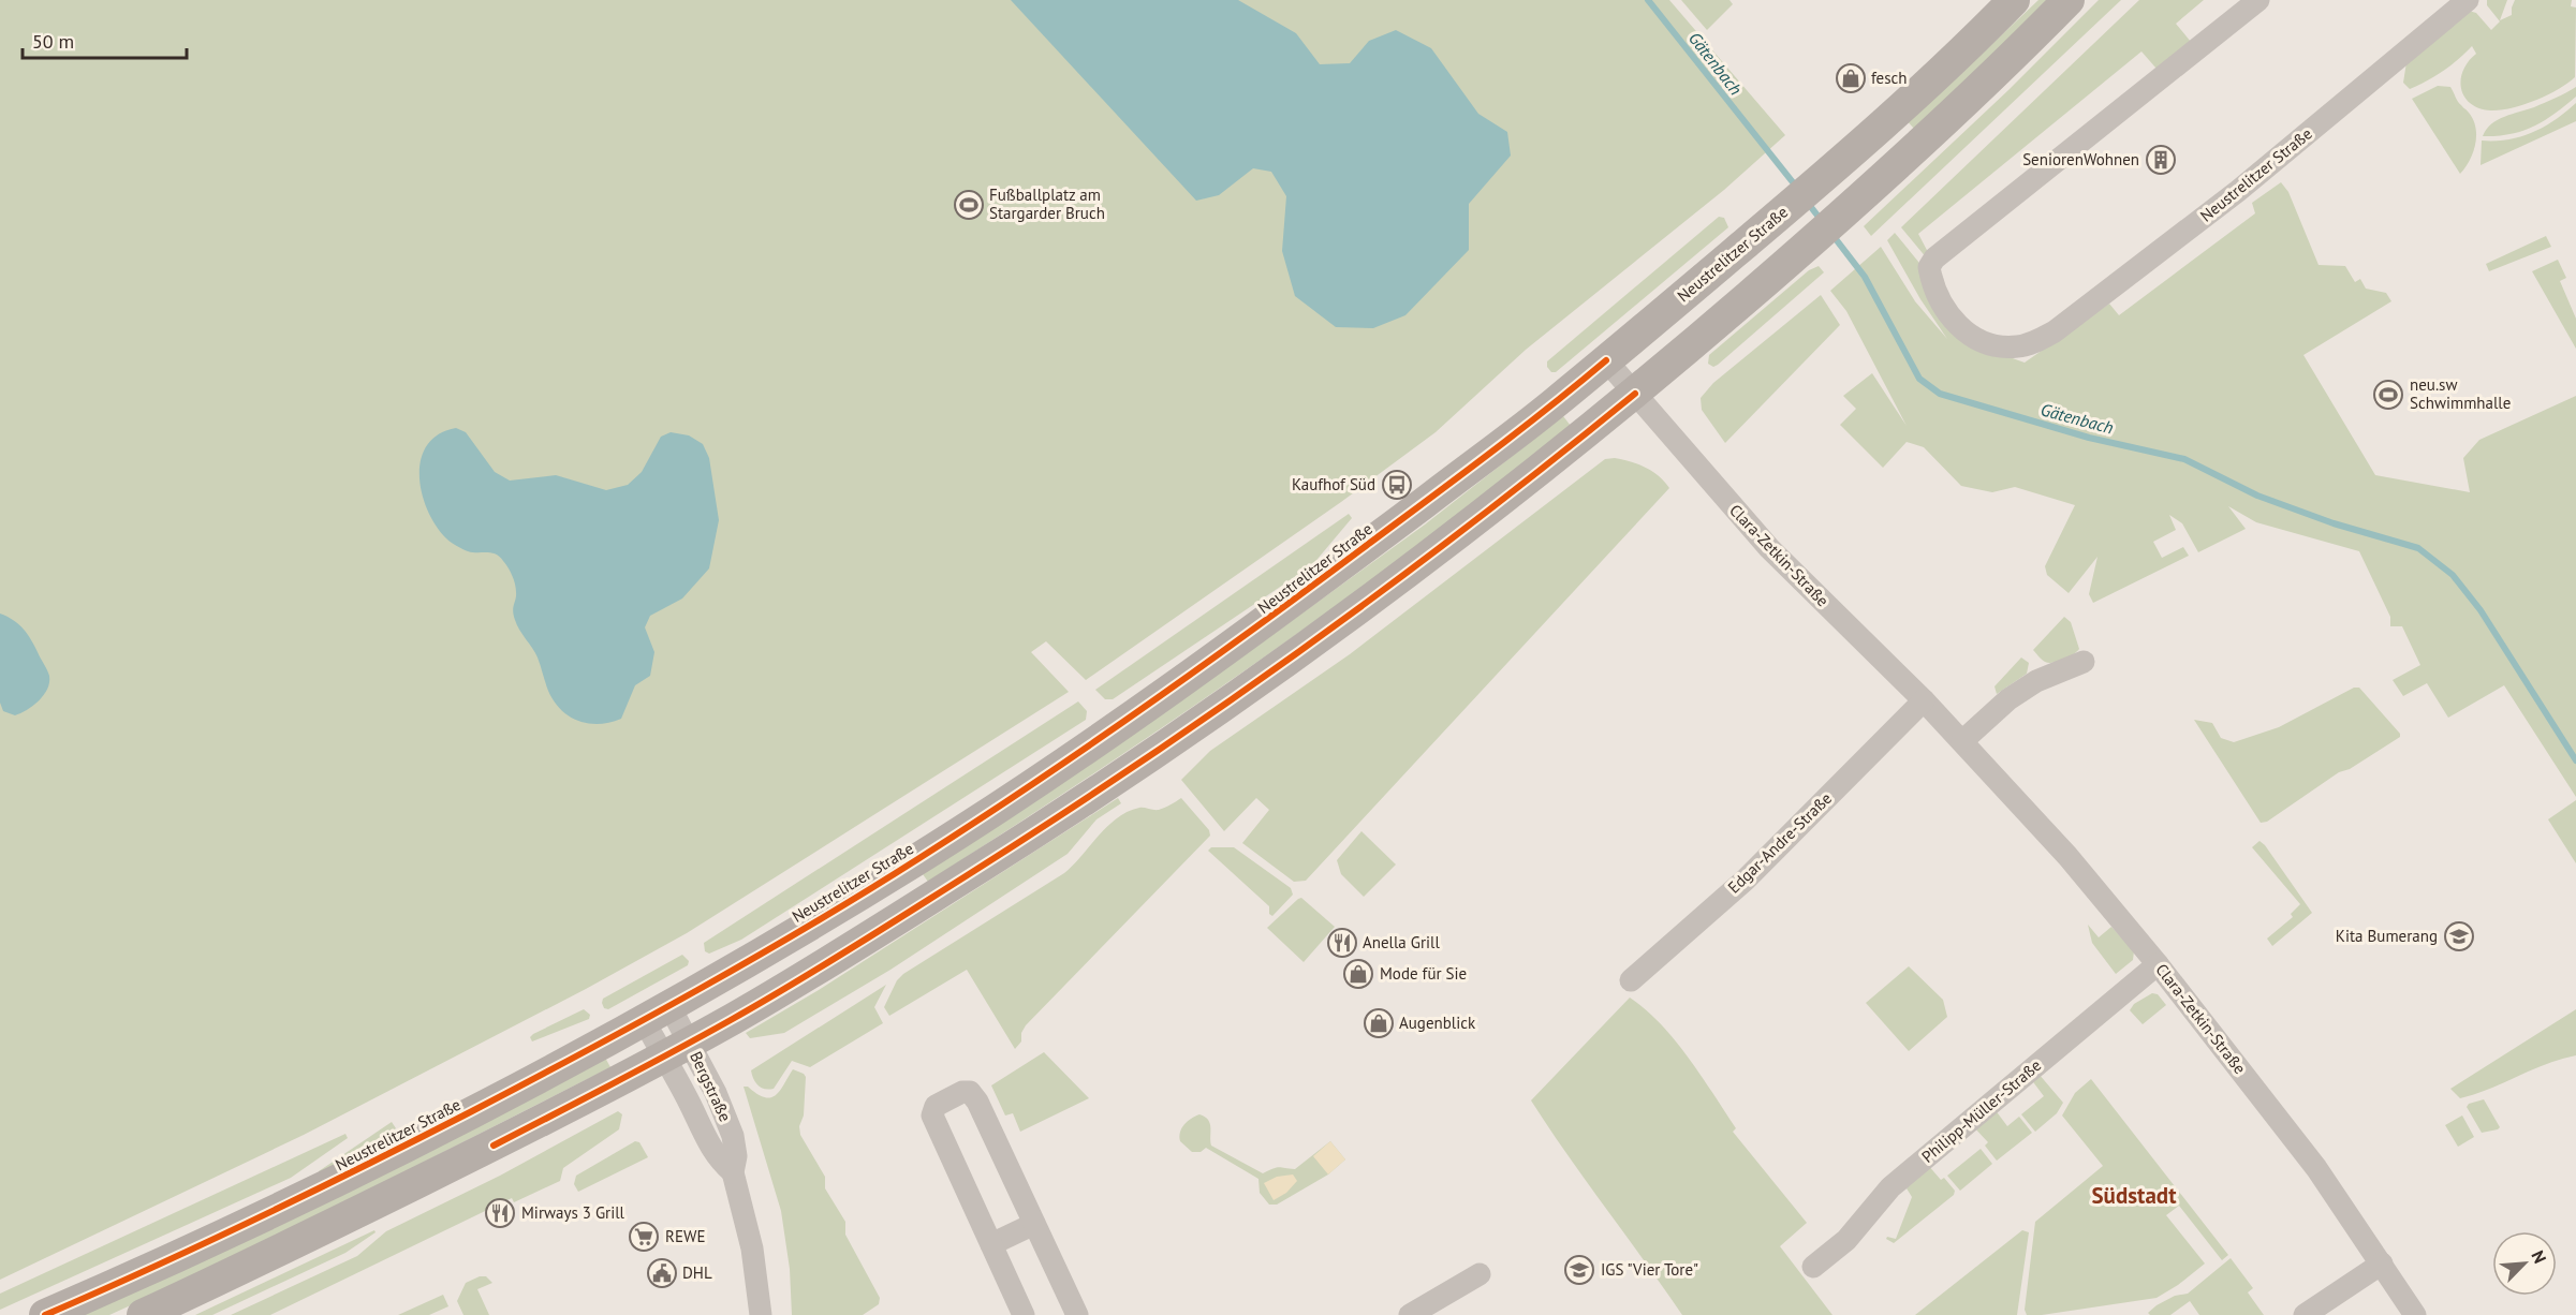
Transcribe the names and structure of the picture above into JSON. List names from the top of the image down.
{
  "streets": {
    "main road": ["Neustrelitzer Straße"],
    "street": [
      "Clara-Zetkin-Straße",
      "Edgar-Andre-Straße",
      "Bergstraße",
      "Philipp-Müller-Straße"
    ]
  },
  "crossings": [
    ["Neustrelitzer Straße", "Clara-Zetkin-Straße"],
    ["Neustrelitzer Straße", "Bergstraße"],
    ["Clara-Zetkin-Straße", "Edgar-Andre-Straße"],
    ["Clara-Zetkin-Straße", "Philipp-Müller-Straße"]
  ],
  "districts": ["Südstadt"],
  "water": ["Gätenbach"],
  "places": {
    "shop": ["fesch", "Mode für Sie", "Augenblick"],
    "building": ["SeniorenWohnen"],
    "sports": ["Fußballplatz am Stargarder Bruch", "neu.sw Schwimmhalle"],
    "bus stop": ["Kaufhof Süd"],
    "school or university": ["Kita Bumerang", "IGS \"Vier Tore\""],
    "restaurant": ["Anella Grill", "Mirways 3 Grill"],
    "supermarket": ["REWE"],
    "public building": ["DHL"]
  },
  "scale_bar": "50 m",
  "north": "top right"
}
